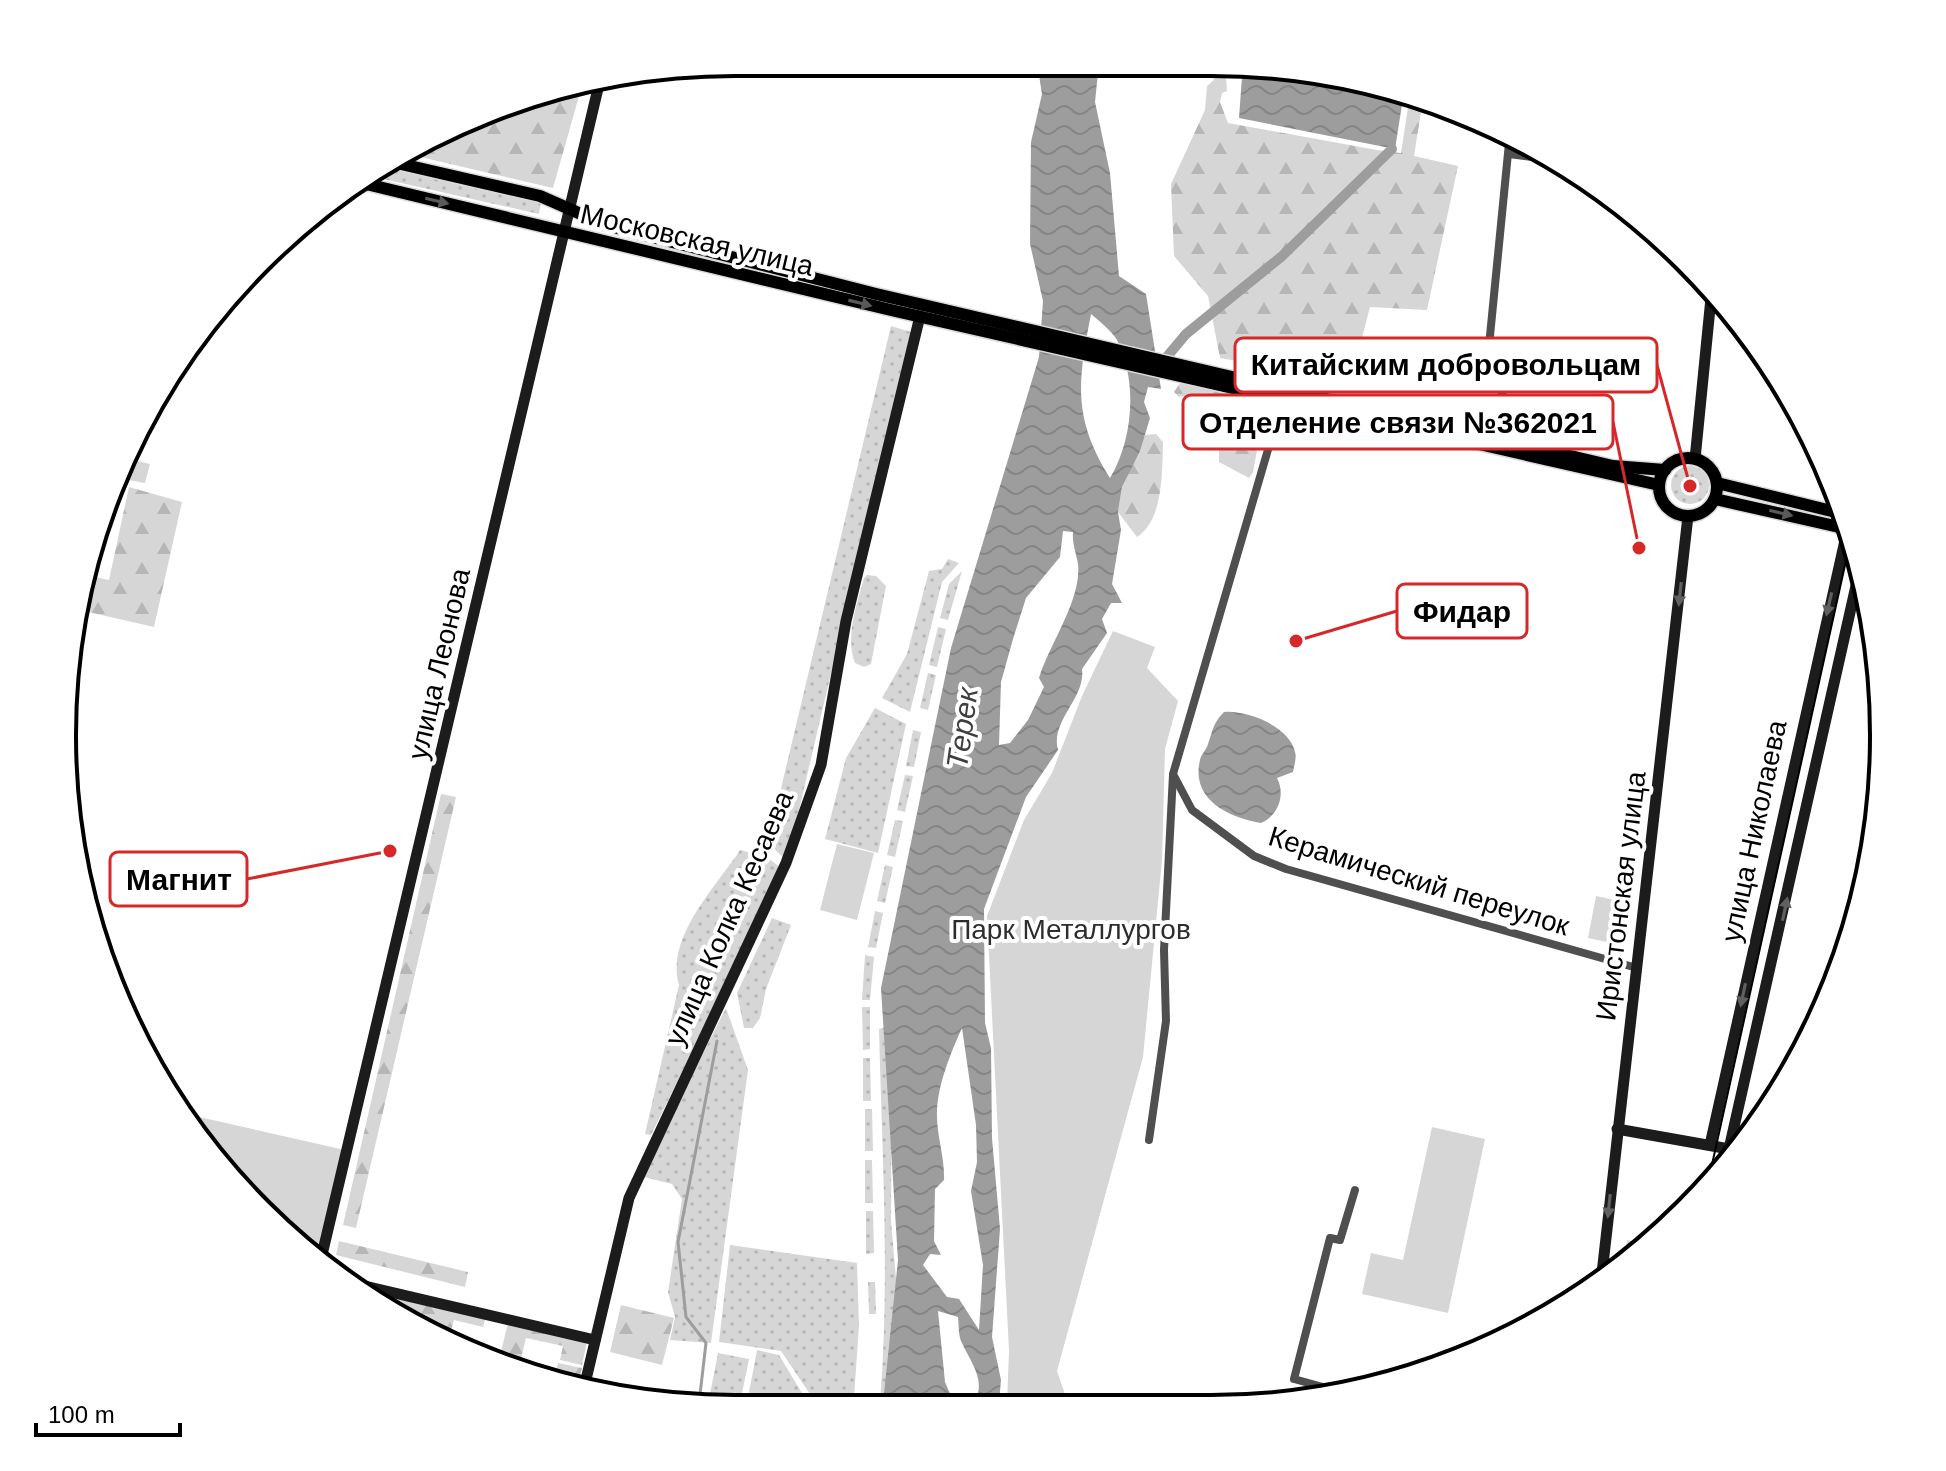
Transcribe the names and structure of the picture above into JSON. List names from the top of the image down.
{
  "streets": {
    "main road": ["Московская улица"],
    "street": [
      "улица Леонова",
      "улица Николаева",
      "Керамический переулок",
      "Иристонская улица",
      "улица Колка Кесаева"
    ]
  },
  "crossings": [
    ["Московская улица", "улица Леонова"],
    ["Московская улица", "улица Колка Кесаева"],
    ["Керамический переулок", "Иристонская улица"]
  ],
  "one_way": ["Иристонская улица"],
  "water": ["Терек"],
  "parks": ["Парк Металлургов"],
  "places": [
    "Китайским добровольцам",
    "Отделение связи №362021",
    "Фидар",
    "Магнит"
  ],
  "scale_bar": "100 m"
}
